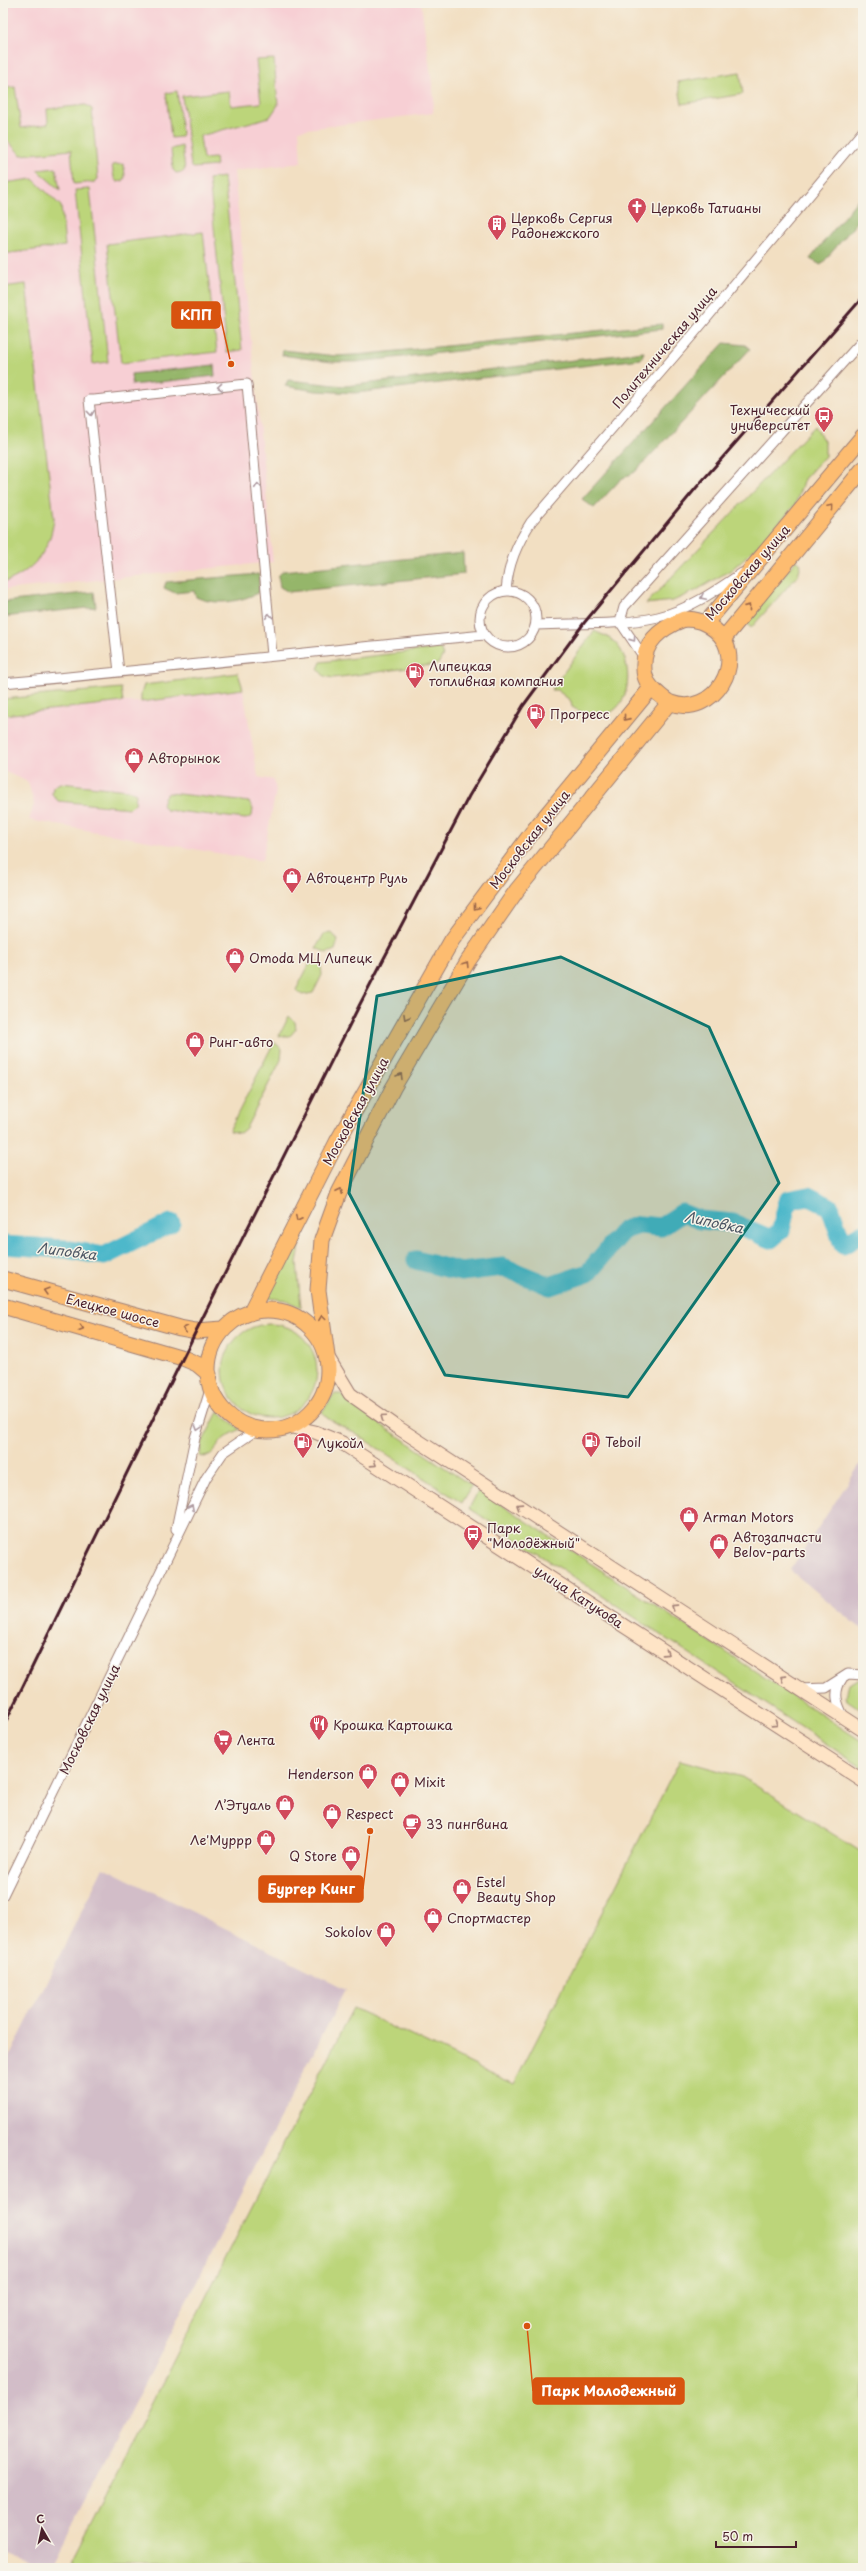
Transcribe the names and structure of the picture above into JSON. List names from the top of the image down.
{
  "streets": {
    "main road": ["Московская улица", "Елецкое шоссе", "улица Катукова"],
    "street": ["Политехническая улица"]
  },
  "crossings": [
    ["Московская улица", "Елецкое шоссе"],
    ["Московская улица", "улица Катукова"],
    ["Елецкое шоссе", "улица Катукова"]
  ],
  "water": ["Липовка"],
  "places": {
    "church": ["Церковь Татианы"],
    "building": ["Церковь Сергия Радонежского"],
    "other": ["КПП", "Бургер Кинг", "Парк Молодежный"],
    "bus stop": ["Технический университет", "Парк \"Молодёжный\""],
    "fuel station": [
      "Липецкая топливная компания",
      "Прогресс",
      "Teboil",
      "Лукойл"
    ],
    "shop": [
      "Авторынок",
      "Автоцентр Руль",
      "Omoda МЦ Липецк",
      "Ринг-авто",
      "Arman Motors",
      "Автозапчасти Belov-parts",
      "Henderson",
      "Mixit",
      "Л’Этуаль",
      "Respect",
      "Ле'Муррр",
      "Q Store",
      "Estel Beauty Shop",
      "Спортмастер",
      "Sokolov"
    ],
    "restaurant": ["Крошка Картошка"],
    "supermarket": ["Лента"],
    "cafe": ["33 пингвина"]
  },
  "scale_bar": "50 m",
  "north": "top"
}
